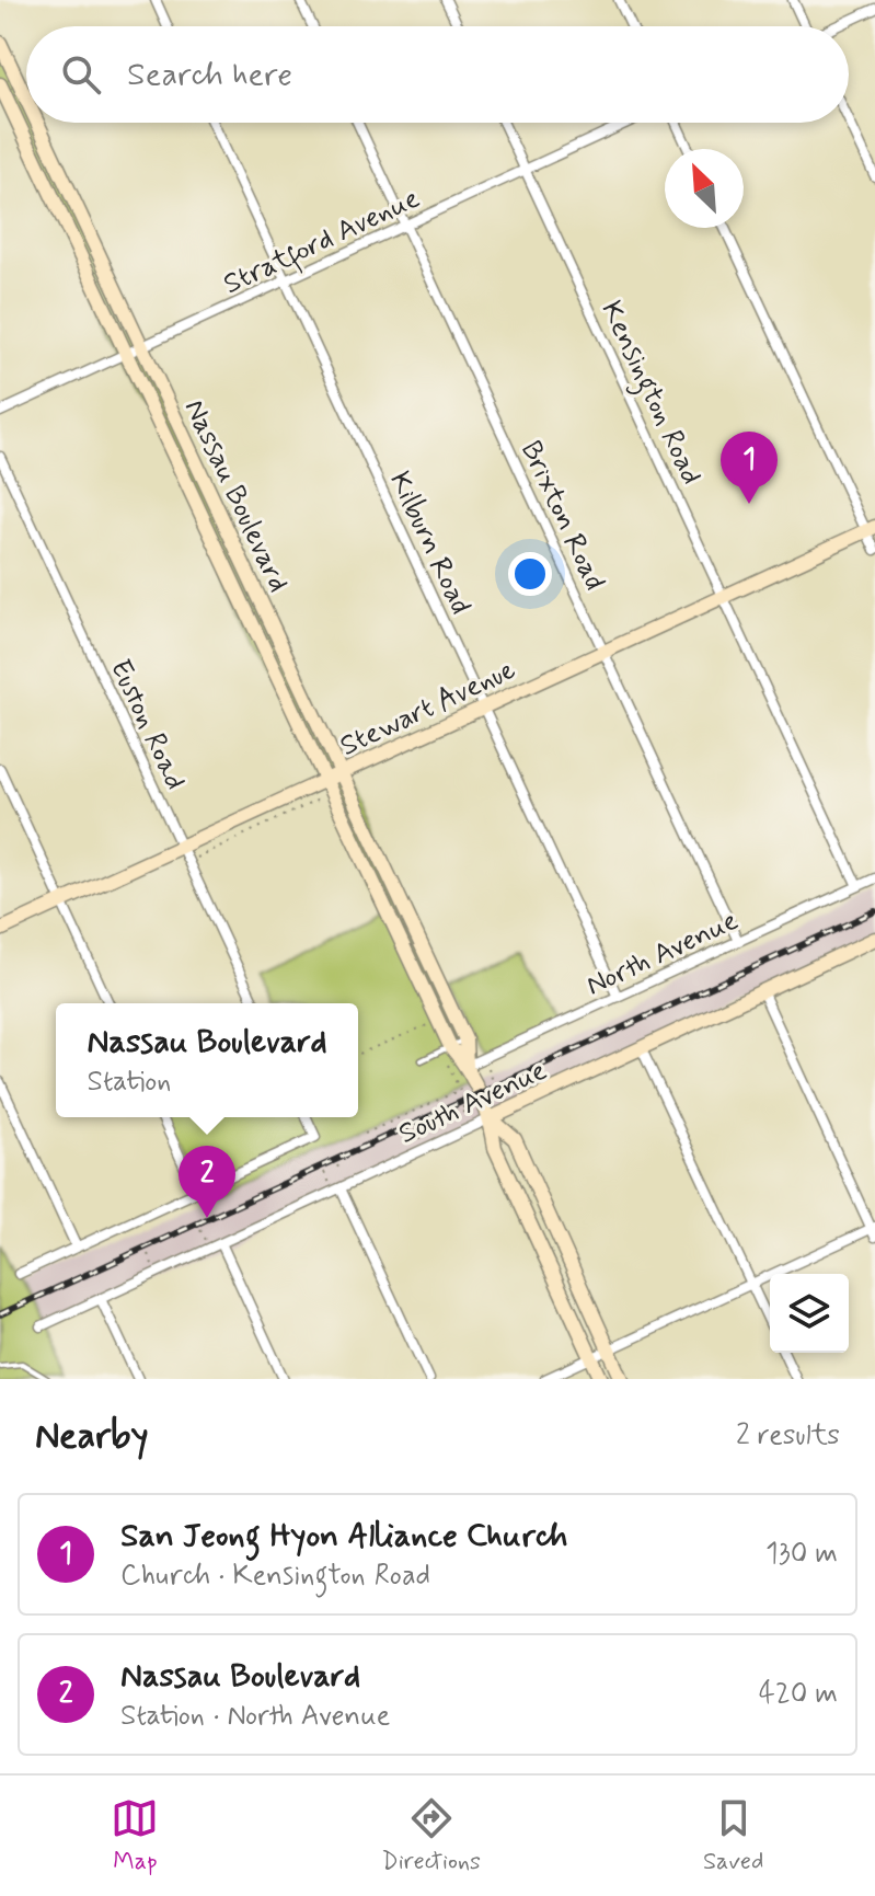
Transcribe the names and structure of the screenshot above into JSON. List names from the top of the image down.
{
  "streets": {
    "main road": ["Nassau Boulevard", "Stewart Avenue", "South Avenue"],
    "street": [
      "Stratford Avenue",
      "Kensington Road",
      "Brixton Road",
      "Kilburn Road",
      "Euston Road",
      "North Avenue"
    ]
  },
  "crossings": [
    ["Stratford Avenue", "Kensington Road"],
    ["Stratford Avenue", "Nassau Boulevard"],
    ["Stratford Avenue", "Brixton Road"],
    ["Stratford Avenue", "Kilburn Road"],
    ["Kensington Road", "Stewart Avenue"],
    ["Kensington Road", "North Avenue"],
    ["Nassau Boulevard", "Stewart Avenue"],
    ["Nassau Boulevard", "North Avenue"],
    ["Nassau Boulevard", "South Avenue"],
    ["Brixton Road", "Stewart Avenue"],
    ["Brixton Road", "North Avenue"],
    ["Kilburn Road", "Stewart Avenue"],
    ["Kilburn Road", "North Avenue"],
    ["Stewart Avenue", "Euston Road"]
  ],
  "north": "top left",
  "page": {
    "search": "Search here",
    "pins": ["1", "2"],
    "popup": ["Nassau Boulevard", "Station"],
    "heading": ["Nearby", "2 results"],
    "list": [
      {
        "mark": "1",
        "name": "San Jeong Hyon Alliance Church",
        "note": "Church · Kensington Road",
        "value": "130 m"
      },
      {
        "mark": "2",
        "name": "Nassau Boulevard",
        "note": "Station · North Avenue",
        "value": "420 m"
      }
    ],
    "nav": ["Map", "Directions", "Saved"]
  }
}
